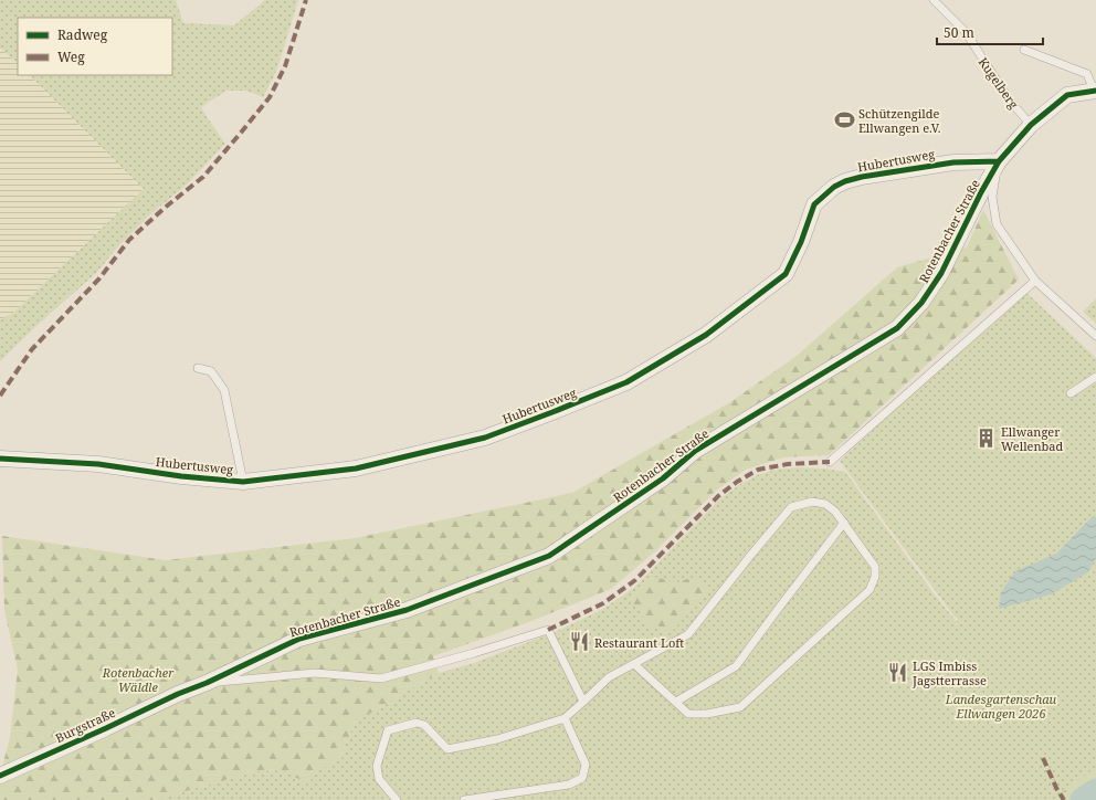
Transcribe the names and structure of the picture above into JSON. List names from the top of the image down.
{
  "streets": {
    "street": ["Hubertusweg", "Rotenbacher Straße", "Burgstraße"],
    "lane": ["Kugelberg"]
  },
  "crossings": [
    ["Kugelberg", "Rotenbacher Straße"],
    ["Hubertusweg", "Rotenbacher Straße"],
    ["Rotenbacher Straße", "Burgstraße"]
  ],
  "parks": ["Rotenbacher Wäldle", "Landesgartenschau Ellwangen 2026"],
  "places": {
    "sports": ["Schützengilde Ellwangen e.V."],
    "building": ["Ellwanger Wellenbad"],
    "restaurant": ["Restaurant Loft", "LGS Imbiss Jagstterrasse"]
  },
  "legend": ["Radweg", "Weg"],
  "scale_bar": "50 m"
}
